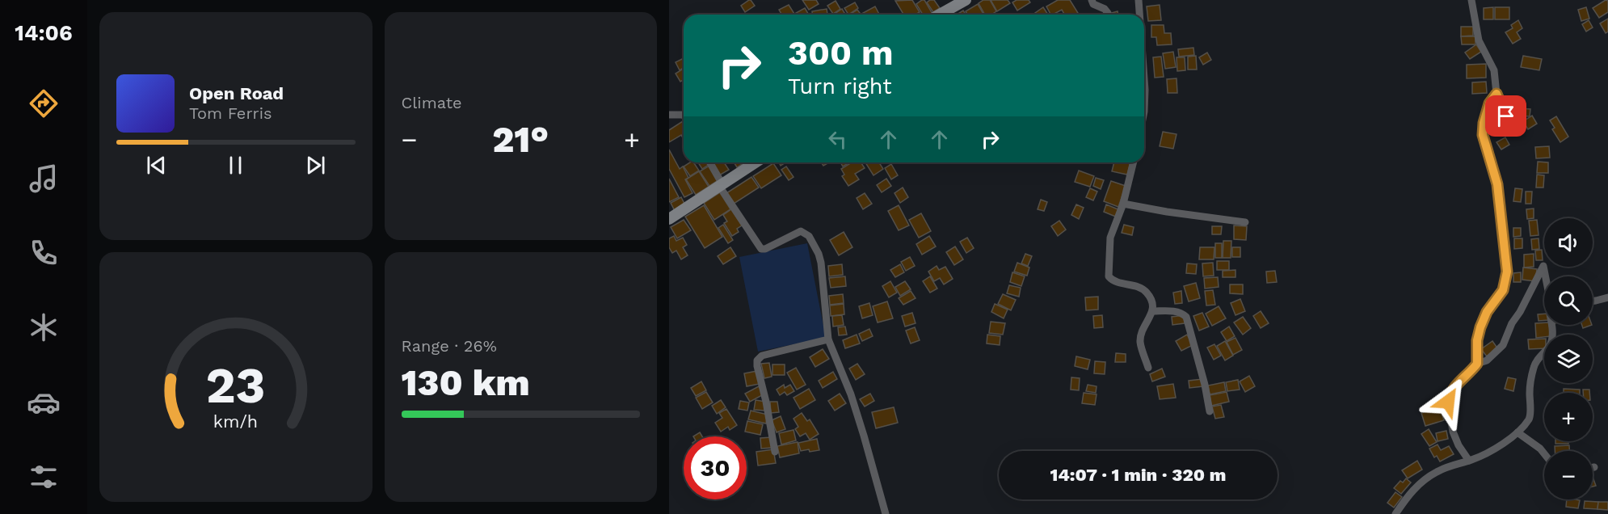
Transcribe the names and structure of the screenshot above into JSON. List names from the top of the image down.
{
  "page": {
    "tabs": "14:06",
    "tile": [
      "Climate",
      ["Range · 26%", "130 km"]
    ],
    "turn": ["300 m", "Turn right"],
    "song": ["Open Road", "Tom Ferris"],
    "heat": ["−", "21°", "+"],
    "map_buttons": ["+", "−"],
    "limit": "30",
    "trip": "14:07 · 1 min · 320 m",
    "gauge": ["23", "km/h"]
  }
}
